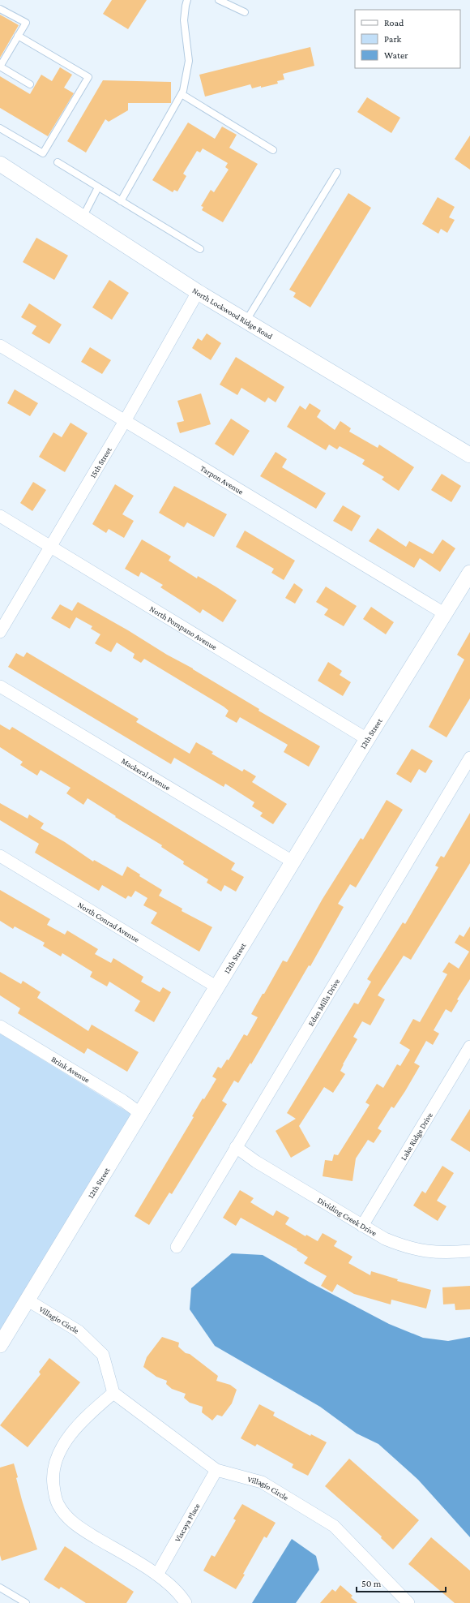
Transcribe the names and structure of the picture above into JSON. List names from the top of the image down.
{
  "streets": {
    "street": [
      "North Lockwood Ridge Road",
      "15th Street",
      "Tarpon Avenue",
      "North Pompano Avenue",
      "12th Street",
      "Mackeral Avenue",
      "North Conrad Avenue",
      "Eden Mills Drive",
      "Brink Avenue",
      "Lake Ridge Drive",
      "Dividing Creek Drive",
      "Villagio Circle",
      "Viscaya Place"
    ]
  },
  "crossings": [
    ["North Lockwood Ridge Road", "15th Street"],
    ["15th Street", "Tarpon Avenue"],
    ["15th Street", "North Pompano Avenue"],
    ["Tarpon Avenue", "12th Street"],
    ["North Pompano Avenue", "12th Street"],
    ["12th Street", "Mackeral Avenue"],
    ["12th Street", "North Conrad Avenue"],
    ["12th Street", "Brink Avenue"],
    ["12th Street", "Villagio Circle"],
    ["Eden Mills Drive", "Dividing Creek Drive"],
    ["Lake Ridge Drive", "Dividing Creek Drive"],
    ["Villagio Circle", "Viscaya Place"]
  ],
  "legend": ["Road", "Park", "Water"],
  "scale_bar": "50 m"
}
